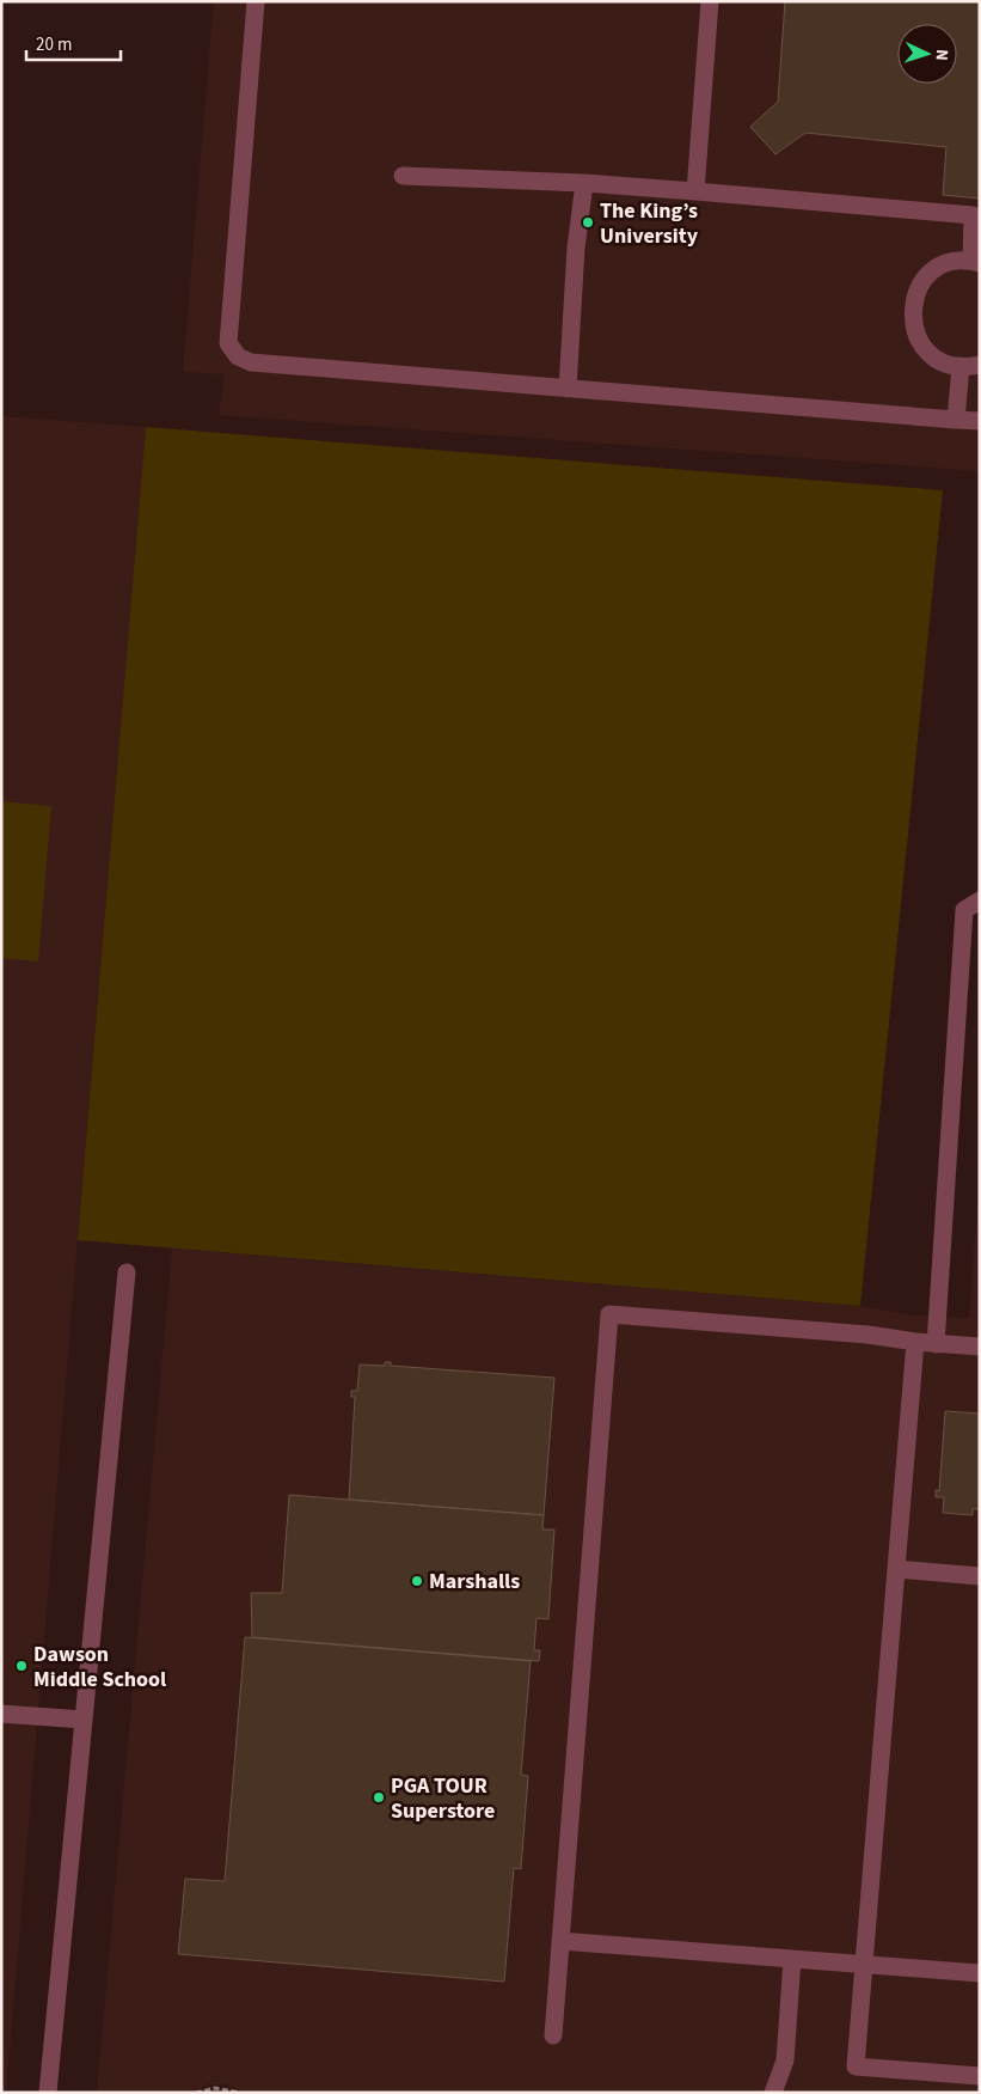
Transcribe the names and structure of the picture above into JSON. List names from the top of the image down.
{
  "places": [
    "The King’s University",
    "Marshalls",
    "Dawson Middle School",
    "PGA TOUR Superstore"
  ],
  "scale_bar": "20 m",
  "north": "right"
}
